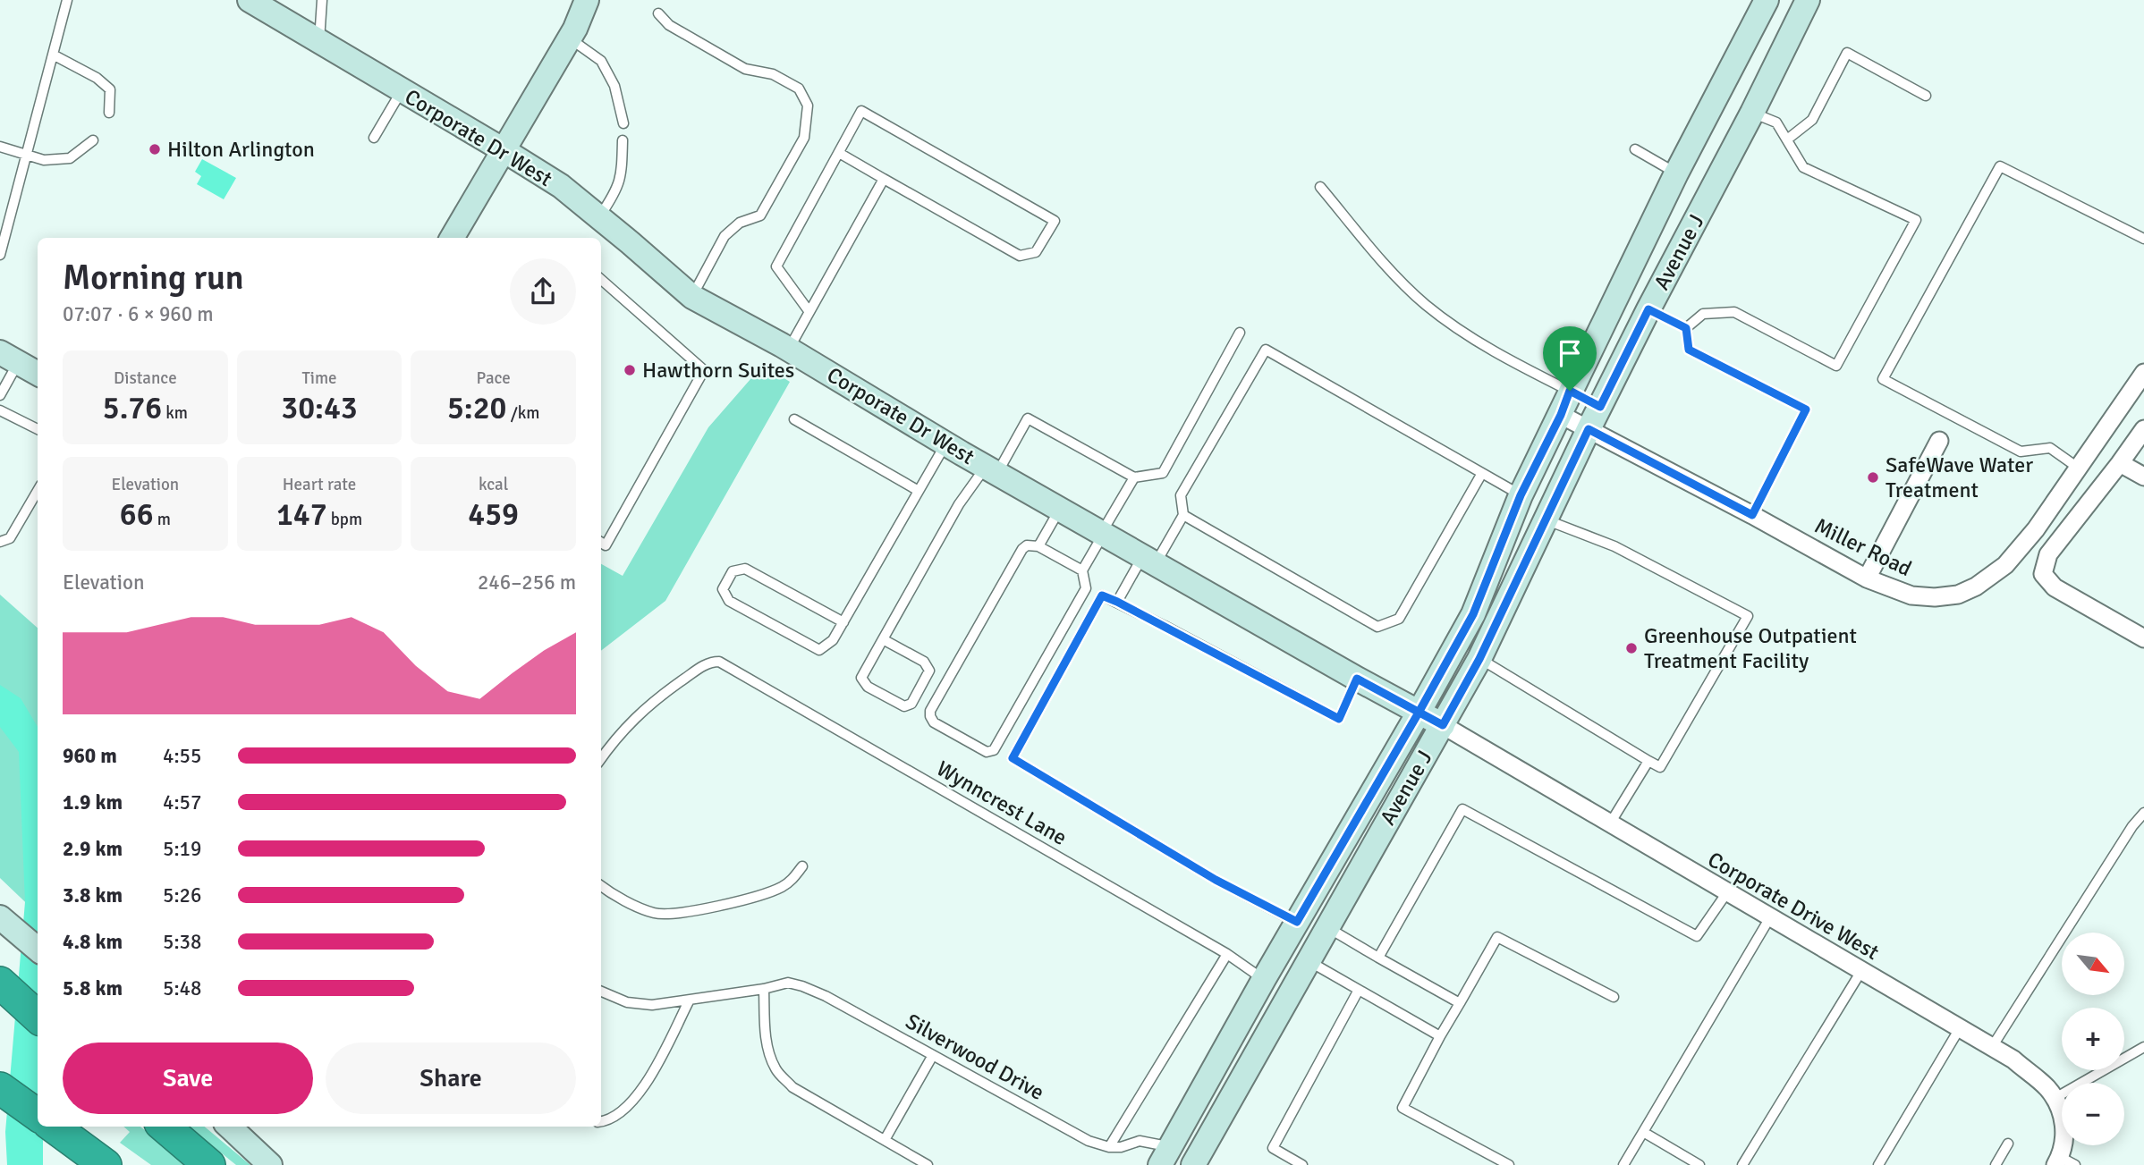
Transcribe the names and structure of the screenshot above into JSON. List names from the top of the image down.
{
  "streets": {
    "street": [
      "Corporate Dr West",
      "Avenue J",
      "Miller Road",
      "Corporate Drive West"
    ],
    "lane": ["Wynncrest Lane", "Silverwood Drive"]
  },
  "crossings": [
    ["Corporate Dr West", "Avenue J"],
    ["Corporate Dr West", "Corporate Drive West"],
    ["Avenue J", "Miller Road"],
    ["Avenue J", "Wynncrest Lane"],
    ["Avenue J", "Corporate Drive West"]
  ],
  "places": [
    "Hilton Arlington",
    "Hawthorn Suites",
    "SafeWave Water Treatment",
    "Greenhouse Outpatient Treatment Facility"
  ],
  "north": "bottom right",
  "page": {
    "heading": ["Morning run", "07:07 · 6 × 960 m"],
    "stats": [
      ["Distance", "5.76 km"],
      ["Time", "30:43"],
      ["Pace", "5:20 /km"],
      ["Elevation", "66 m"],
      ["Heart rate", "147 bpm"],
      ["kcal", "459"]
    ],
    "chart": ["Elevation", "246–256 m"],
    "list": [
      {
        "name": "960 m",
        "note": "4:55"
      },
      {
        "name": "1.9 km",
        "note": "4:57"
      },
      {
        "name": "2.9 km",
        "note": "5:19"
      },
      {
        "name": "3.8 km",
        "note": "5:26"
      },
      {
        "name": "4.8 km",
        "note": "5:38"
      },
      {
        "name": "5.8 km",
        "note": "5:48"
      }
    ],
    "map_buttons": ["+", "−"],
    "buttons": ["Save", "Share"]
  }
}
